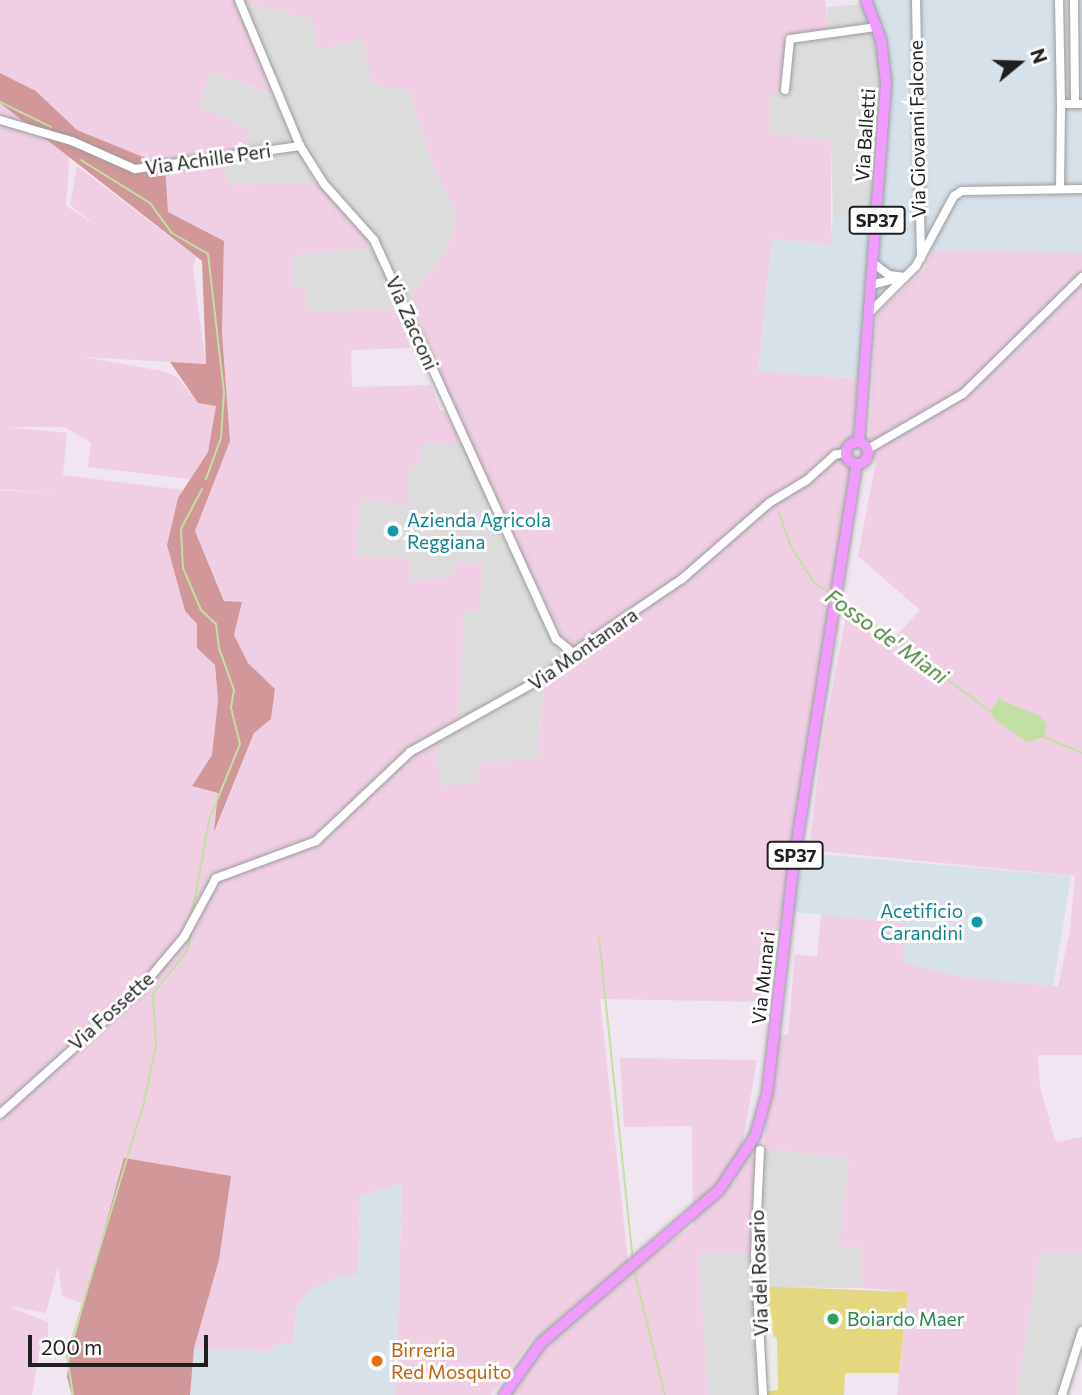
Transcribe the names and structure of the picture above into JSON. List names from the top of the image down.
{
  "streets": {
    "main road": ["Via Balletti", "SP37", "Via Munari"],
    "street": [
      "Via Giovanni Falcone",
      "Via Achille Peri",
      "Via Zacconi",
      "Via Montanara",
      "Via Fossette",
      "Via del Rosario"
    ]
  },
  "crossings": [
    ["Via Achille Peri", "Via Zacconi"],
    ["Via Zacconi", "Via Montanara"],
    ["Via Montanara", "Via Fossette"]
  ],
  "water": ["Fosso de' Miani"],
  "places": [
    "Azienda Agricola Reggiana",
    "Acetificio Carandini",
    "Boiardo Maer",
    "Birreria Red Mosquito"
  ],
  "scale_bar": "200 m",
  "north": "right"
}
